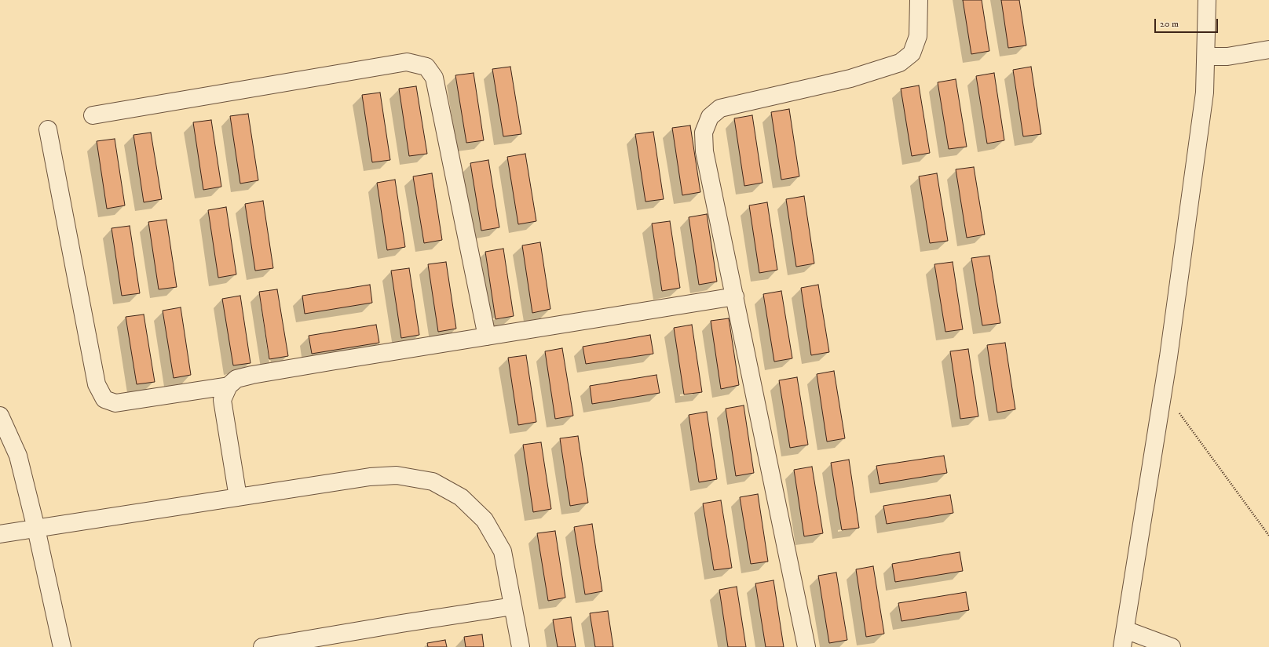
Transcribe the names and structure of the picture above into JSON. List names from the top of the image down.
{
  "scale_bar": "20 m"
}
